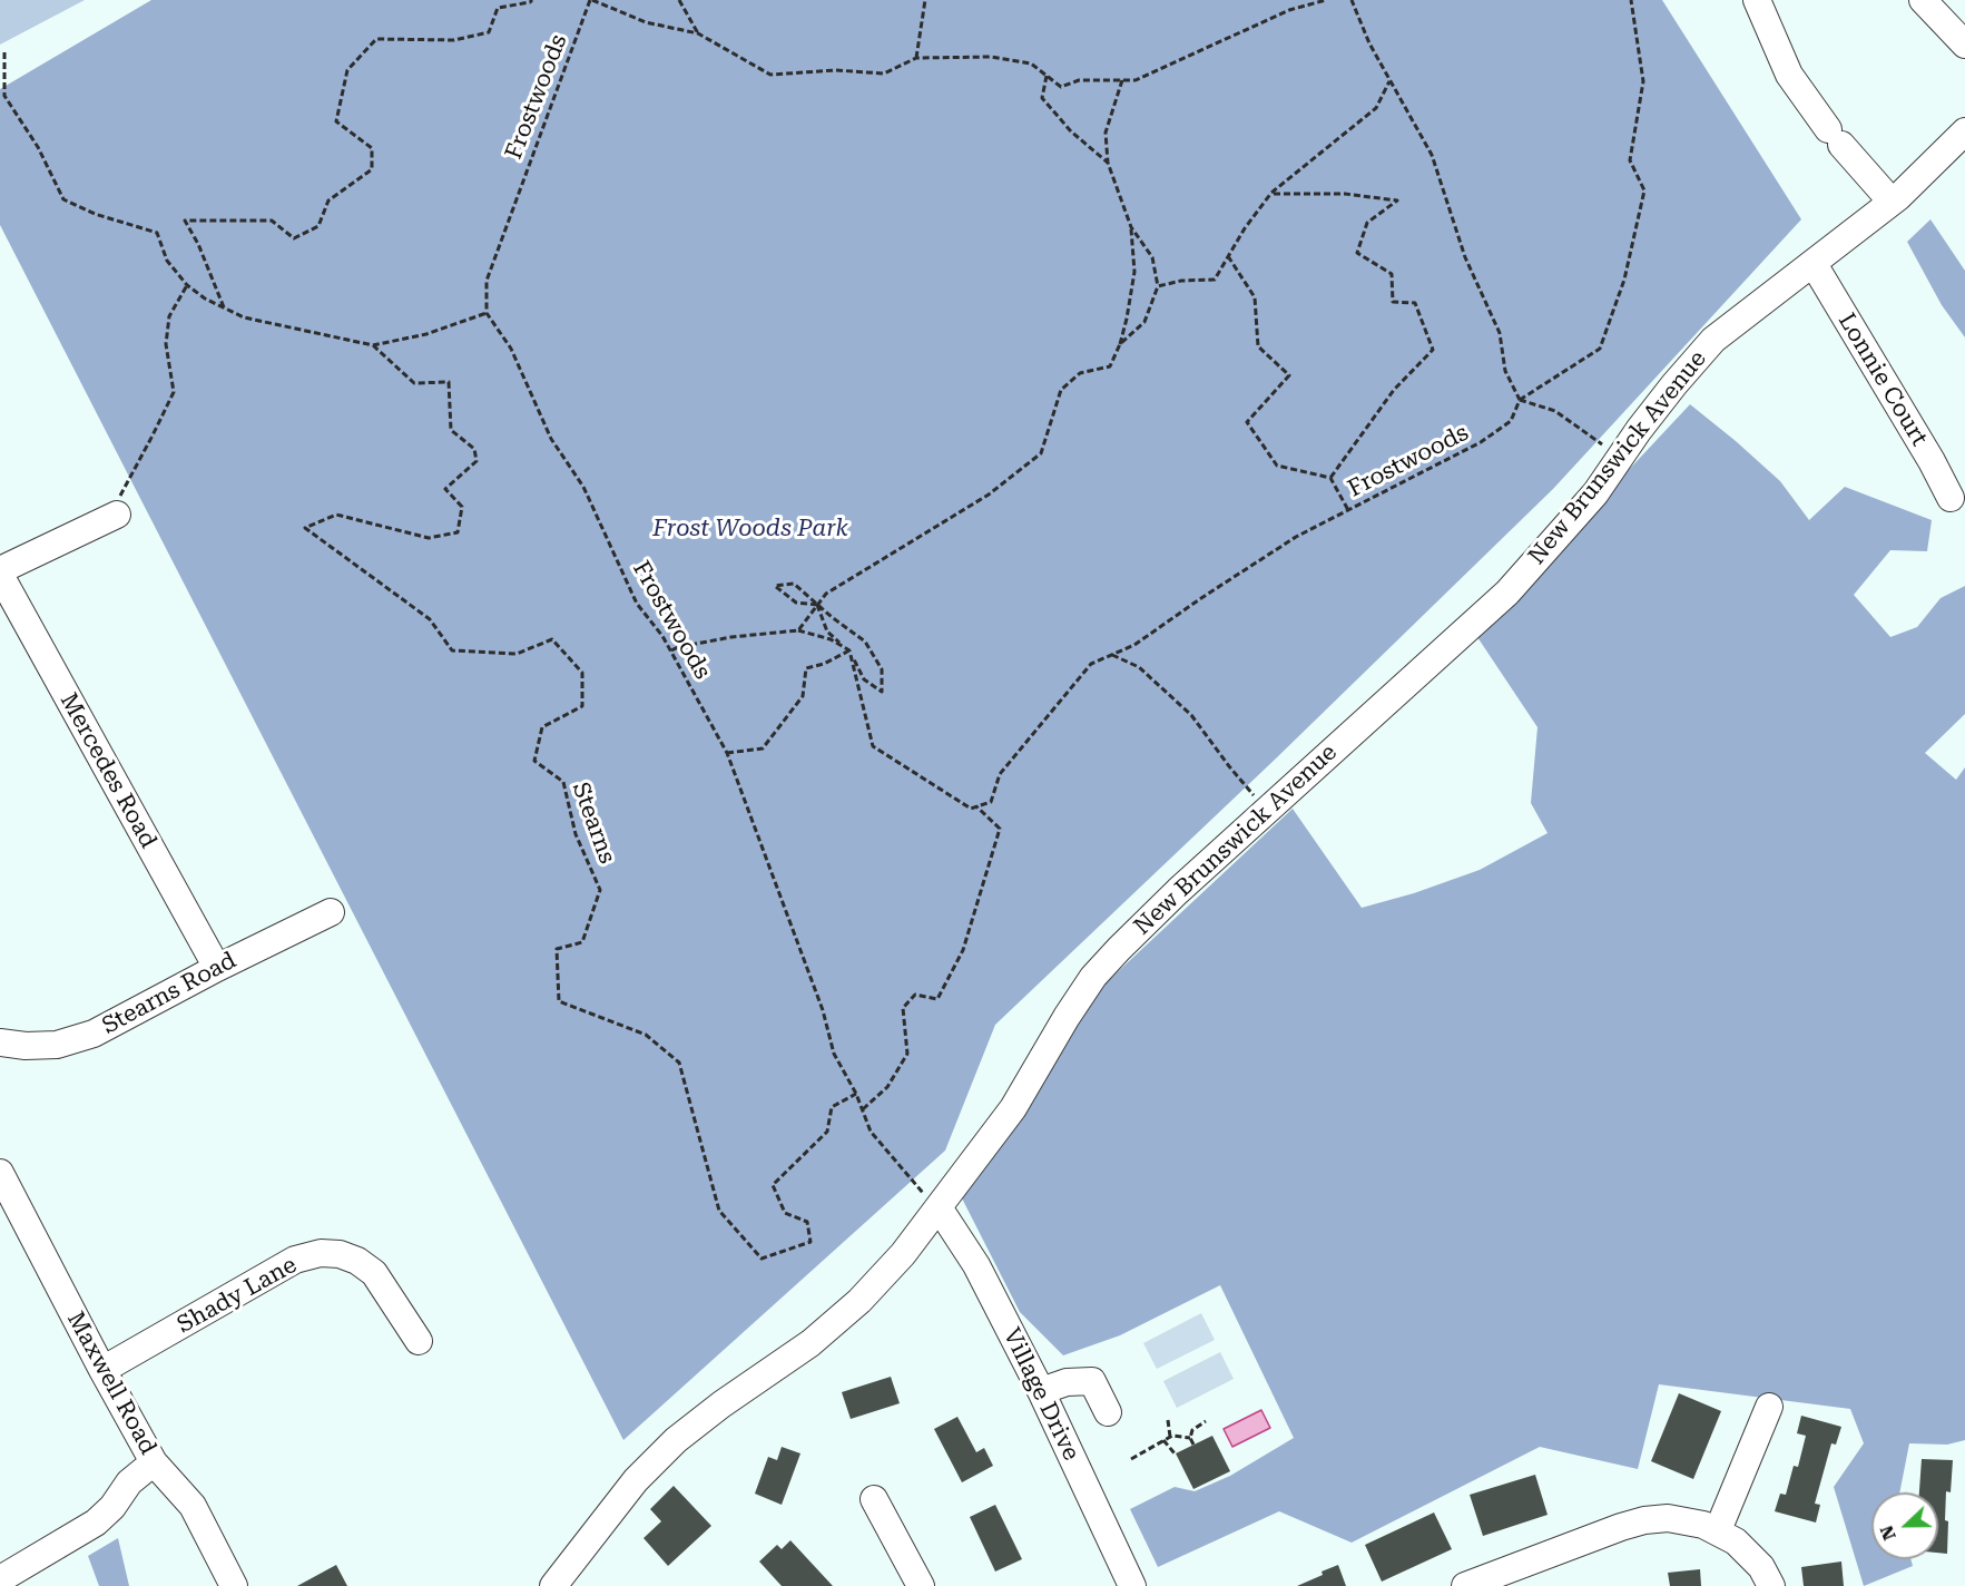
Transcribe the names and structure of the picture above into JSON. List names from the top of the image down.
{
  "streets": {
    "street": [
      "Lonnie Court",
      "New Brunswick Avenue",
      "Mercedes Road",
      "Stearns Road",
      "Shady Lane",
      "Maxwell Road",
      "Village Drive"
    ],
    "path": ["Frostwoods", "Stearns"]
  },
  "crossings": [
    ["Frostwoods", "New Brunswick Avenue"],
    ["Frostwoods", "Stearns"],
    ["Frostwoods", "Village Drive"],
    ["Lonnie Court", "New Brunswick Avenue"],
    ["New Brunswick Avenue", "Village Drive"],
    ["Mercedes Road", "Stearns Road"],
    ["Shady Lane", "Maxwell Road"]
  ],
  "parks": ["Frost Woods Park"],
  "north": "left"
}
